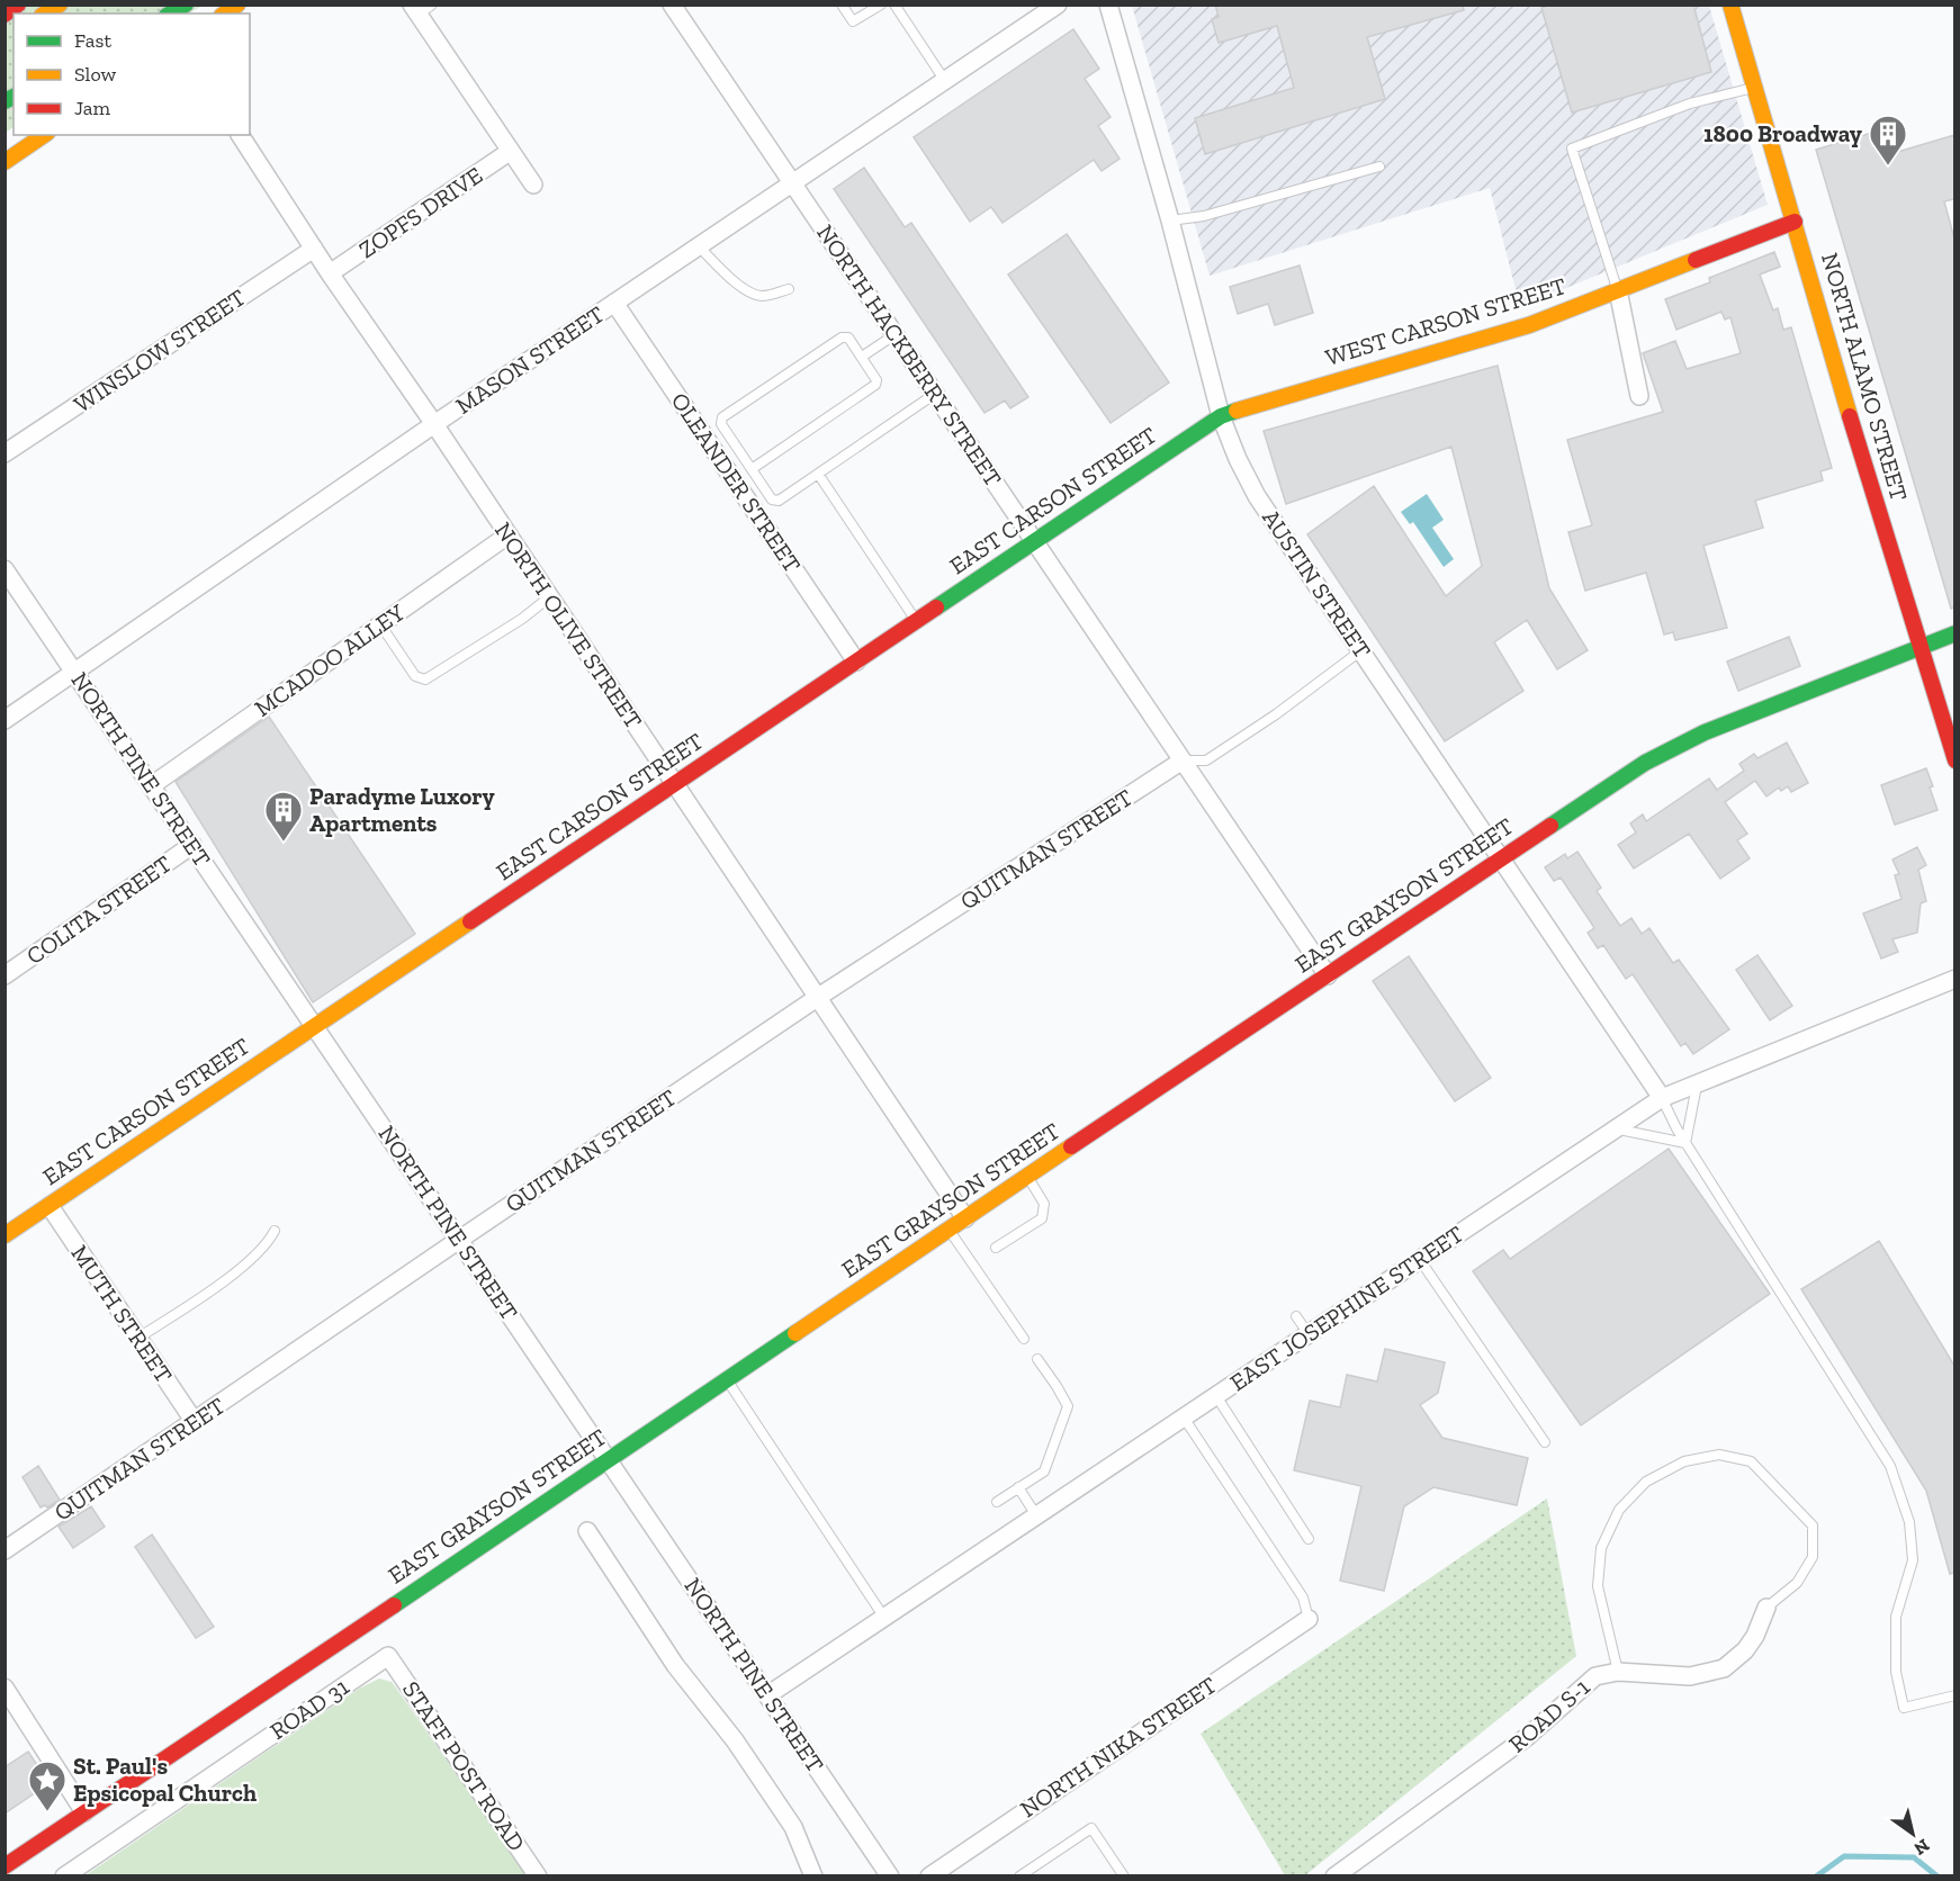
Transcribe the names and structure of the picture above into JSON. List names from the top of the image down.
{
  "streets": {
    "main road": [
      "WEST CARSON STREET",
      "NORTH ALAMO STREET",
      "EAST CARSON STREET",
      "EAST GRAYSON STREET"
    ],
    "street": [
      "ZOPFS DRIVE",
      "WINSLOW STREET",
      "NORTH HACKBERRY STREET",
      "MASON STREET",
      "OLEANDER STREET",
      "AUSTIN STREET",
      "NORTH OLIVE STREET",
      "MCADOO ALLEY",
      "NORTH PINE STREET",
      "QUITMAN STREET",
      "COLITA STREET",
      "EAST JOSEPHINE STREET",
      "MUTH STREET",
      "ROAD 31",
      "ROAD S-1",
      "NORTH NIKA STREET",
      "STAFF POST ROAD"
    ]
  },
  "crossings": [
    ["ZOPFS DRIVE", "NORTH OLIVE STREET"],
    ["WEST CARSON STREET", "NORTH ALAMO STREET"],
    ["WEST CARSON STREET", "EAST CARSON STREET"],
    ["WEST CARSON STREET", "AUSTIN STREET"],
    ["WINSLOW STREET", "NORTH OLIVE STREET"],
    ["NORTH HACKBERRY STREET", "MASON STREET"],
    ["NORTH HACKBERRY STREET", "EAST CARSON STREET"],
    ["NORTH HACKBERRY STREET", "QUITMAN STREET"],
    ["NORTH HACKBERRY STREET", "EAST GRAYSON STREET"],
    ["MASON STREET", "OLEANDER STREET"],
    ["MASON STREET", "NORTH OLIVE STREET"],
    ["MASON STREET", "NORTH PINE STREET"],
    ["NORTH ALAMO STREET", "EAST GRAYSON STREET"],
    ["OLEANDER STREET", "EAST CARSON STREET"],
    ["EAST CARSON STREET", "AUSTIN STREET"],
    ["EAST CARSON STREET", "NORTH OLIVE STREET"],
    ["EAST CARSON STREET", "NORTH PINE STREET"],
    ["EAST CARSON STREET", "MUTH STREET"],
    ["AUSTIN STREET", "EAST GRAYSON STREET"],
    ["AUSTIN STREET", "EAST JOSEPHINE STREET"],
    ["NORTH OLIVE STREET", "MCADOO ALLEY"],
    ["NORTH OLIVE STREET", "QUITMAN STREET"],
    ["NORTH OLIVE STREET", "EAST GRAYSON STREET"],
    ["MCADOO ALLEY", "NORTH PINE STREET"],
    ["NORTH PINE STREET", "QUITMAN STREET"],
    ["NORTH PINE STREET", "EAST GRAYSON STREET"],
    ["NORTH PINE STREET", "COLITA STREET"],
    ["NORTH PINE STREET", "EAST JOSEPHINE STREET"],
    ["QUITMAN STREET", "MUTH STREET"],
    ["ROAD 31", "STAFF POST ROAD"]
  ],
  "places": {
    "building": ["1800 Broadway", "Paradyme Luxory Apartments"],
    "place": ["St. Paul's Epsicopal Church"]
  },
  "legend": ["Fast", "Slow", "Jam"],
  "north": "bottom right"
}
